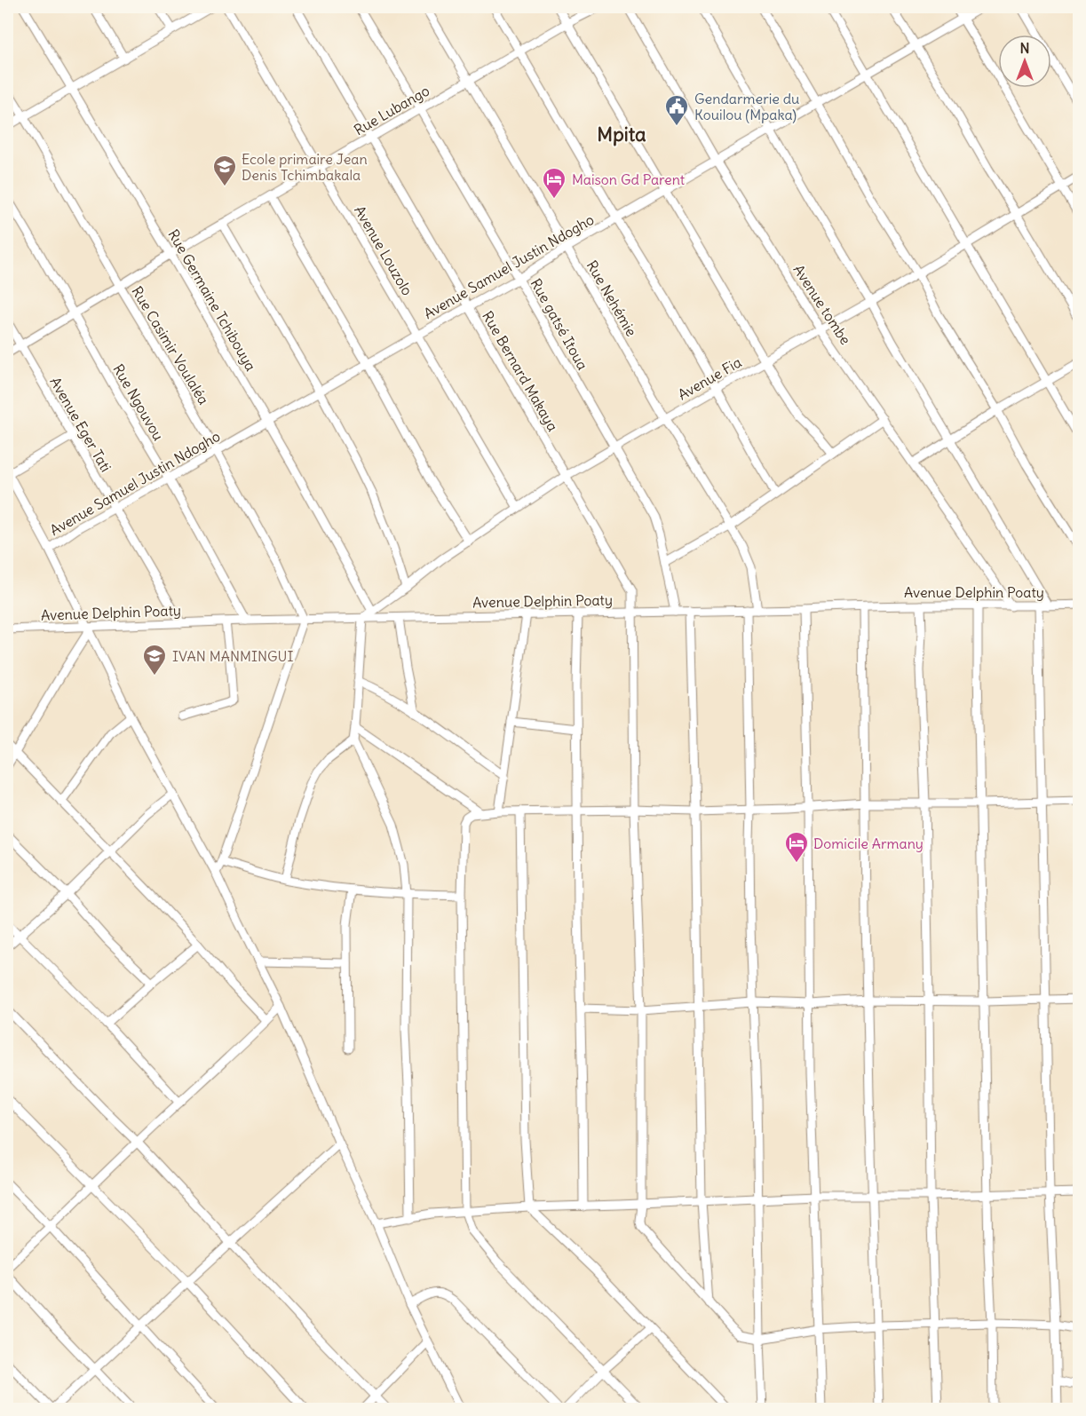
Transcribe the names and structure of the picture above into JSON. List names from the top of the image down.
{
  "streets": {
    "street": [
      "Rue Lubango",
      "Avenue Louzolo",
      "Avenue Samuel Justin Ndogho",
      "Rue Nehémie",
      "Rue Germaine Tchibouya",
      "Avenue tombe",
      "Rue gatsé Itoua",
      "Rue Casimir Voulaléa",
      "Rue Bernard Makaya",
      "Avenue Fia",
      "Rue Ngouvou",
      "Avenue Eger Tati",
      "Avenue Delphin Poaty"
    ]
  },
  "crossings": [
    ["Rue Lubango", "Avenue Louzolo"],
    ["Rue Lubango", "Rue Nehémie"],
    ["Rue Lubango", "Rue Germaine Tchibouya"],
    ["Rue Lubango", "Rue gatsé Itoua"],
    ["Rue Lubango", "Rue Casimir Voulaléa"],
    ["Rue Lubango", "Rue Bernard Makaya"],
    ["Rue Lubango", "Rue Ngouvou"],
    ["Rue Lubango", "Avenue Eger Tati"],
    ["Avenue Louzolo", "Avenue Samuel Justin Ndogho"],
    ["Avenue Louzolo", "Avenue Fia"],
    ["Avenue Samuel Justin Ndogho", "Rue Nehémie"],
    ["Avenue Samuel Justin Ndogho", "Rue Germaine Tchibouya"],
    ["Avenue Samuel Justin Ndogho", "Avenue tombe"],
    ["Avenue Samuel Justin Ndogho", "Rue gatsé Itoua"],
    ["Avenue Samuel Justin Ndogho", "Rue Casimir Voulaléa"],
    ["Avenue Samuel Justin Ndogho", "Rue Bernard Makaya"],
    ["Avenue Samuel Justin Ndogho", "Rue Ngouvou"],
    ["Avenue Samuel Justin Ndogho", "Avenue Eger Tati"],
    ["Rue Nehémie", "Avenue Fia"],
    ["Rue Nehémie", "Avenue Delphin Poaty"],
    ["Rue Germaine Tchibouya", "Avenue Fia"],
    ["Avenue tombe", "Avenue Fia"],
    ["Avenue tombe", "Avenue Delphin Poaty"],
    ["Rue gatsé Itoua", "Avenue Fia"],
    ["Rue gatsé Itoua", "Avenue Delphin Poaty"],
    ["Rue Casimir Voulaléa", "Avenue Delphin Poaty"],
    ["Rue Bernard Makaya", "Avenue Fia"],
    ["Rue Bernard Makaya", "Avenue Delphin Poaty"],
    ["Avenue Fia", "Avenue Delphin Poaty"],
    ["Rue Ngouvou", "Avenue Delphin Poaty"],
    ["Avenue Eger Tati", "Avenue Delphin Poaty"]
  ],
  "districts": ["Mpita"],
  "places": {
    "public building": ["Gendarmerie du Kouilou (Mpaka)"],
    "school or university": ["Ecole primaire Jean Denis Tchimbakala", "IVAN MANMINGUI"],
    "hotel": ["Maison Gd Parent", "Domicile Armany"]
  },
  "north": "top"
}
